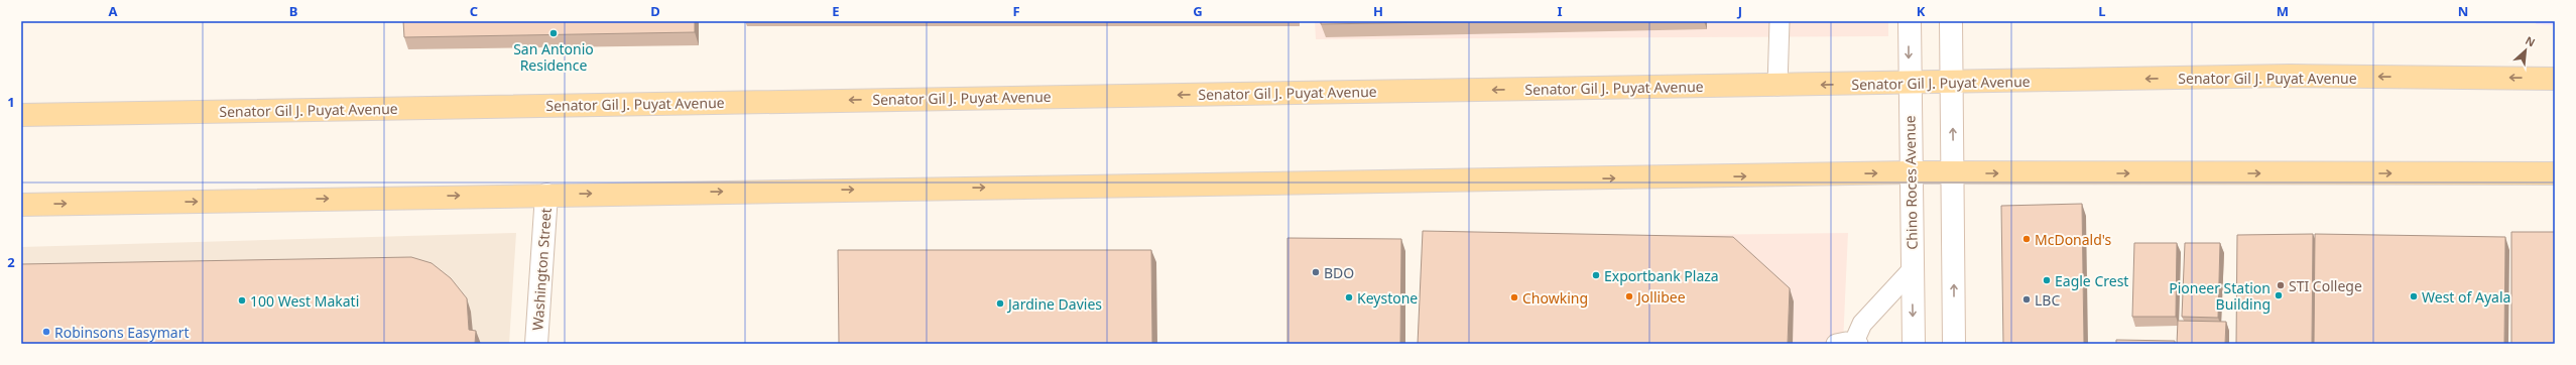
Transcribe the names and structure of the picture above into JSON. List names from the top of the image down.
{
  "streets": {
    "main road": ["Senator Gil J. Puyat Avenue", "Chino Roces Avenue", "Washington Street"]
  },
  "crossings": [
    ["Senator Gil J. Puyat Avenue", "Chino Roces Avenue"]
  ],
  "places": [
    "San Antonio Residence",
    "McDonald's",
    "BDO",
    "Exportbank Plaza",
    "Eagle Crest",
    "STI College",
    "Pioneer Station Building",
    "Jollibee",
    "West of Ayala",
    "Keystone",
    "Chowking",
    "LBC",
    "100 West Makati",
    "Jardine Davies",
    "Robinsons Easymart"
  ],
  "north": "top right",
  "grid": {
    "columns": [
      "A",
      "B",
      "C",
      "D",
      "E",
      "F",
      "G",
      "H",
      "I",
      "J",
      "K",
      "L",
      "M",
      "N"
    ],
    "rows": ["1", "2"]
  }
}
